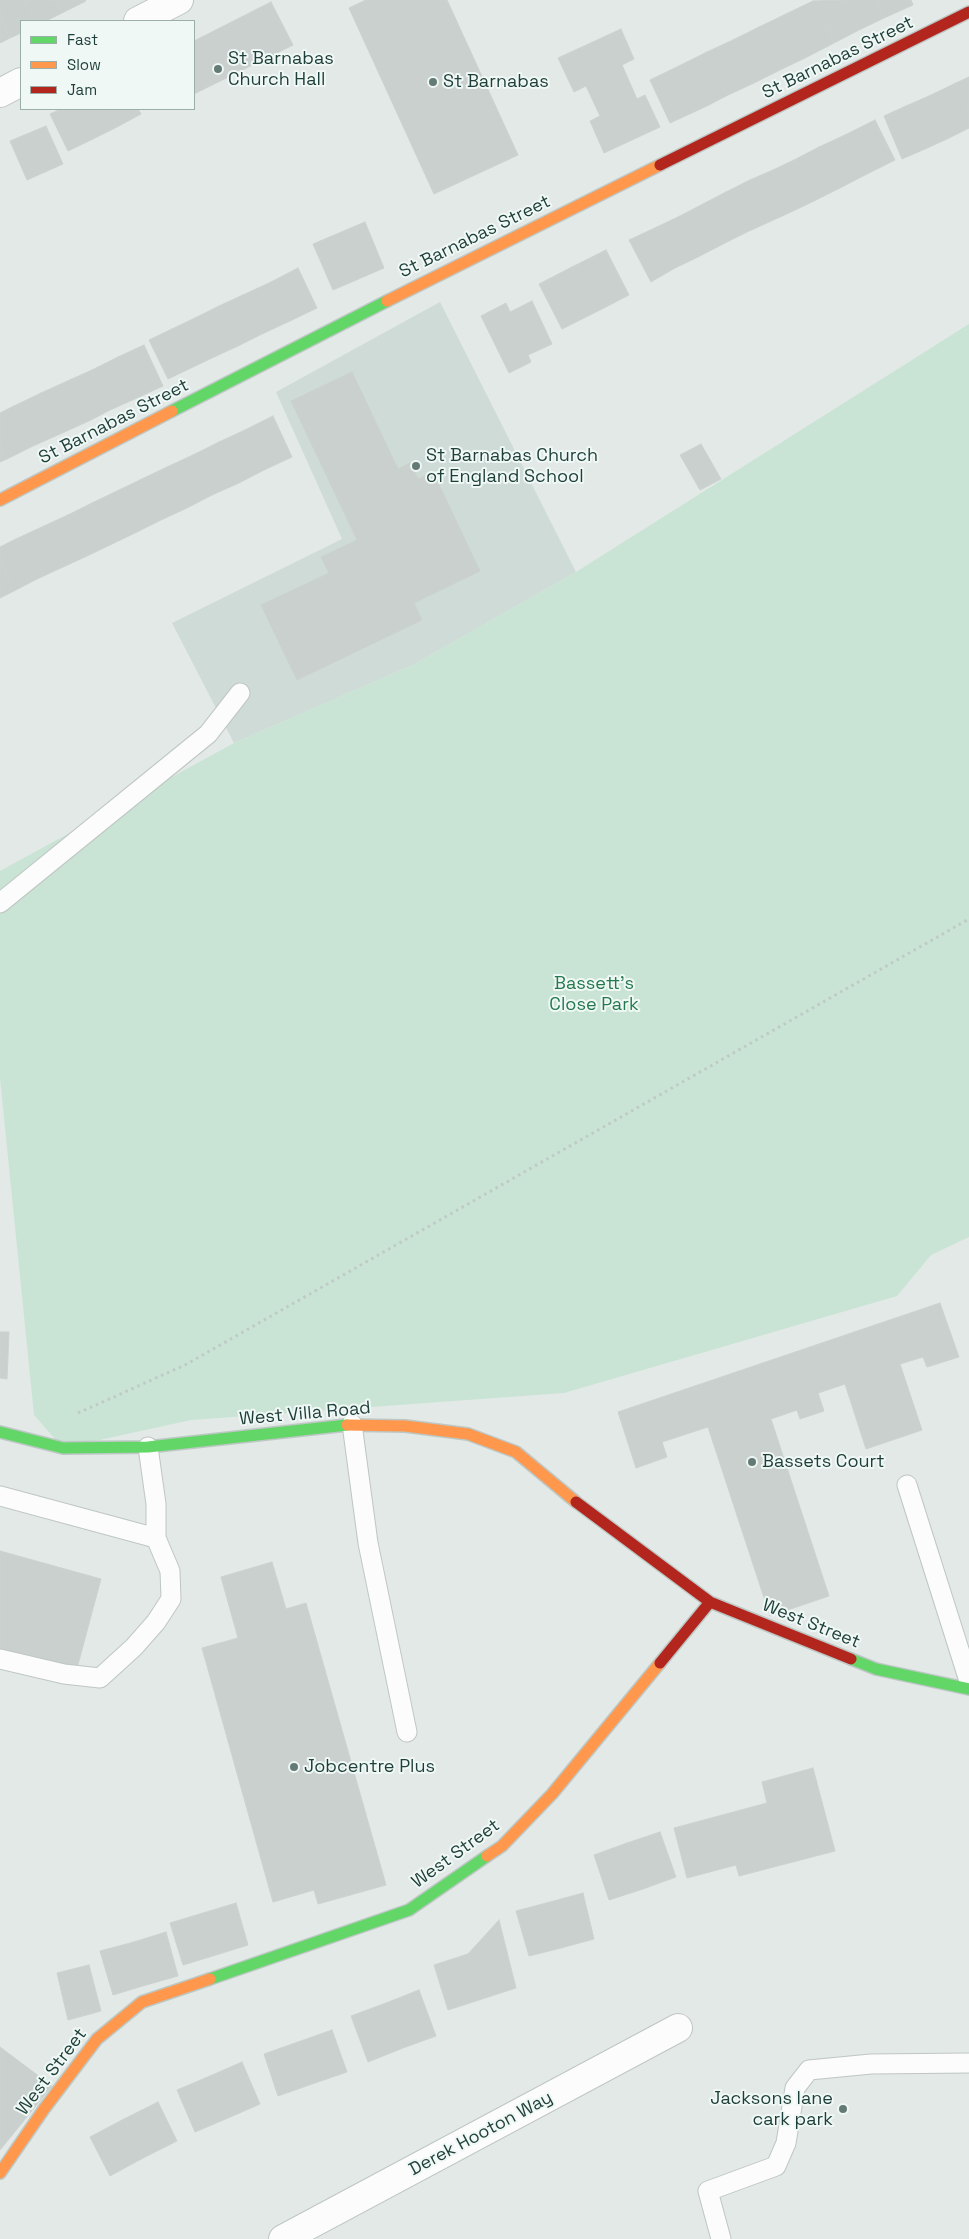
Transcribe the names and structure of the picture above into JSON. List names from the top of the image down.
{
  "streets": {
    "street": [
      "St Barnabas Street",
      "West Villa Road",
      "West Street",
      "Derek Hooton Way"
    ]
  },
  "crossings": [
    ["West Villa Road", "West Street"]
  ],
  "parks": ["Bassett's Close Park"],
  "places": [
    "St Barnabas Church Hall",
    "St Barnabas",
    "St Barnabas Church of England School",
    "Bassets Court",
    "Jobcentre Plus",
    "Jacksons lane cark park"
  ],
  "legend": ["Fast", "Slow", "Jam"]
}
